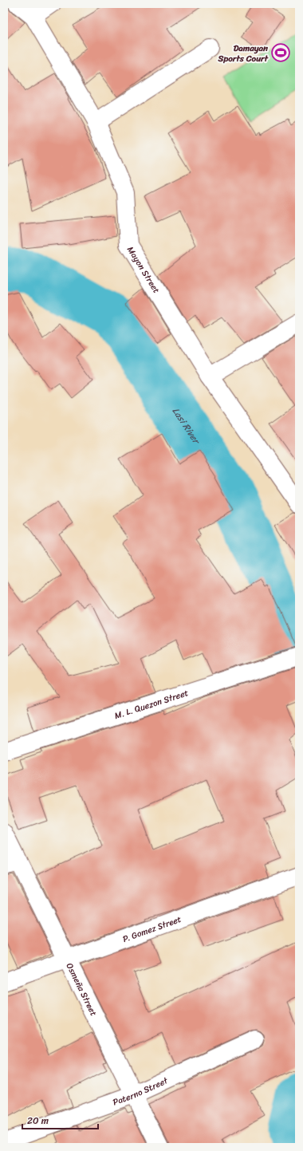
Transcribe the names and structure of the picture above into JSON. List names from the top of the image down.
{
  "streets": {
    "street": [
      "Mayon Street",
      "M. L. Quezon Street",
      "P. Gomez Street",
      "Osmeña Street",
      "Paterno Street"
    ]
  },
  "crossings": [
    ["P. Gomez Street", "Osmeña Street"],
    ["Osmeña Street", "Paterno Street"]
  ],
  "water": ["Lasi River"],
  "places": {
    "sports": ["Damayan Sports Court"]
  },
  "scale_bar": "20 m"
}
